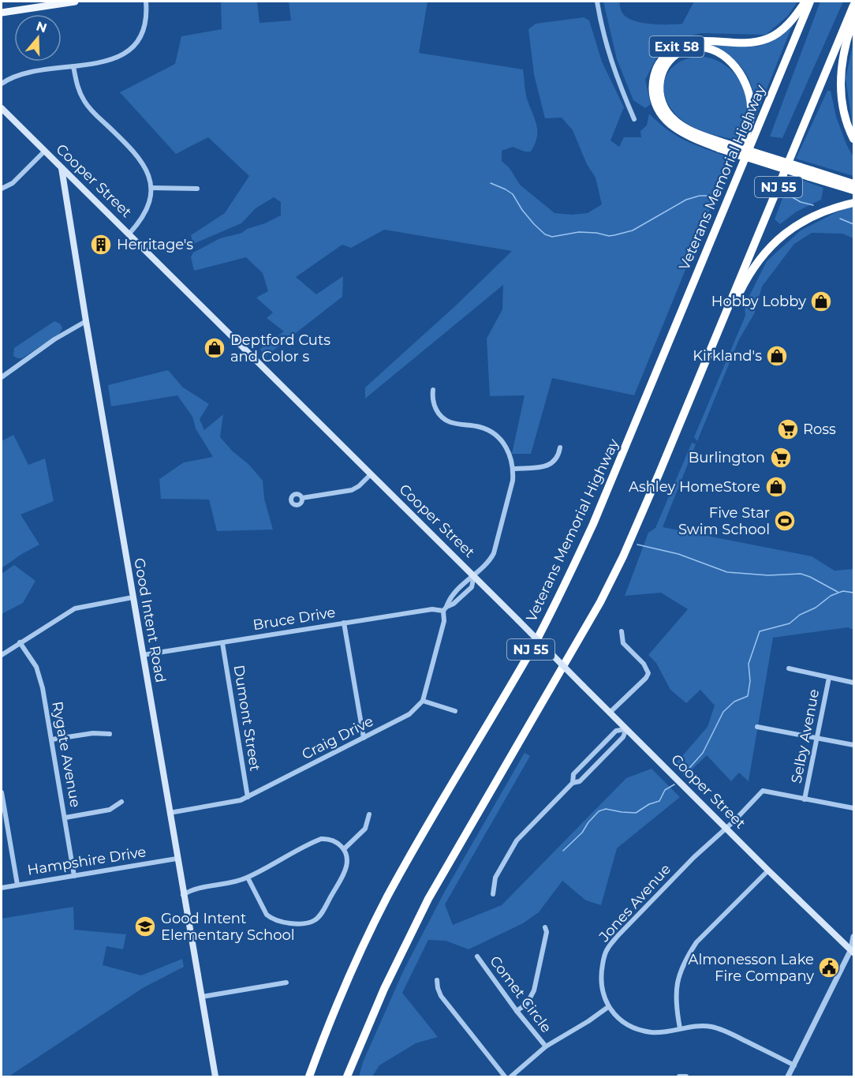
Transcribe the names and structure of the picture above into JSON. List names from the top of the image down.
{
  "streets": {
    "highway": ["Exit 58", "Veterans Memorial Highway", "NJ 55"],
    "main road": ["Cooper Street", "Good Intent Road"],
    "street": [
      "Bruce Drive",
      "Dumont Street",
      "Selby Avenue",
      "Craig Drive",
      "Rygate Avenue",
      "Hampshire Drive",
      "Jones Avenue",
      "Comet Circle"
    ]
  },
  "crossings": [
    ["Cooper Street", "Good Intent Road"],
    ["Cooper Street", "Jones Avenue"],
    ["Bruce Drive", "Good Intent Road"],
    ["Bruce Drive", "Dumont Street"],
    ["Good Intent Road", "Craig Drive"],
    ["Good Intent Road", "Hampshire Drive"],
    ["Dumont Street", "Craig Drive"],
    ["Selby Avenue", "Jones Avenue"],
    ["Rygate Avenue", "Hampshire Drive"]
  ],
  "places": {
    "building": ["Herritage's"],
    "shop": [
      "Hobby Lobby",
      "Deptford Cuts and Color s",
      "Kirkland's",
      "Ashley HomeStore"
    ],
    "supermarket": ["Ross", "Burlington"],
    "sports": ["Five Star Swim School"],
    "school or university": ["Good Intent Elementary School"],
    "public building": ["Almonesson Lake Fire Company"]
  },
  "north": "top"
}
